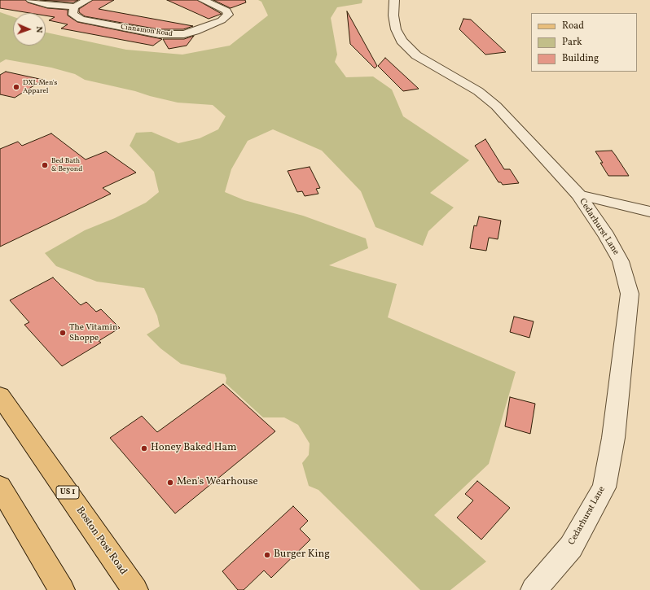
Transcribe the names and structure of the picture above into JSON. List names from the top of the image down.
{
  "streets": {
    "main road": ["US 1", "Boston Post Road"],
    "street": ["Cinnamon Road", "Cedarhurst Lane"]
  },
  "places": [
    "DXL Men's Apparel",
    "Bed Bath & Beyond",
    "The Vitamin Shoppe",
    "Honey Baked Ham",
    "Men's Wearhouse",
    "Burger King"
  ],
  "legend": ["Road", "Park", "Building"],
  "north": "right"
}
